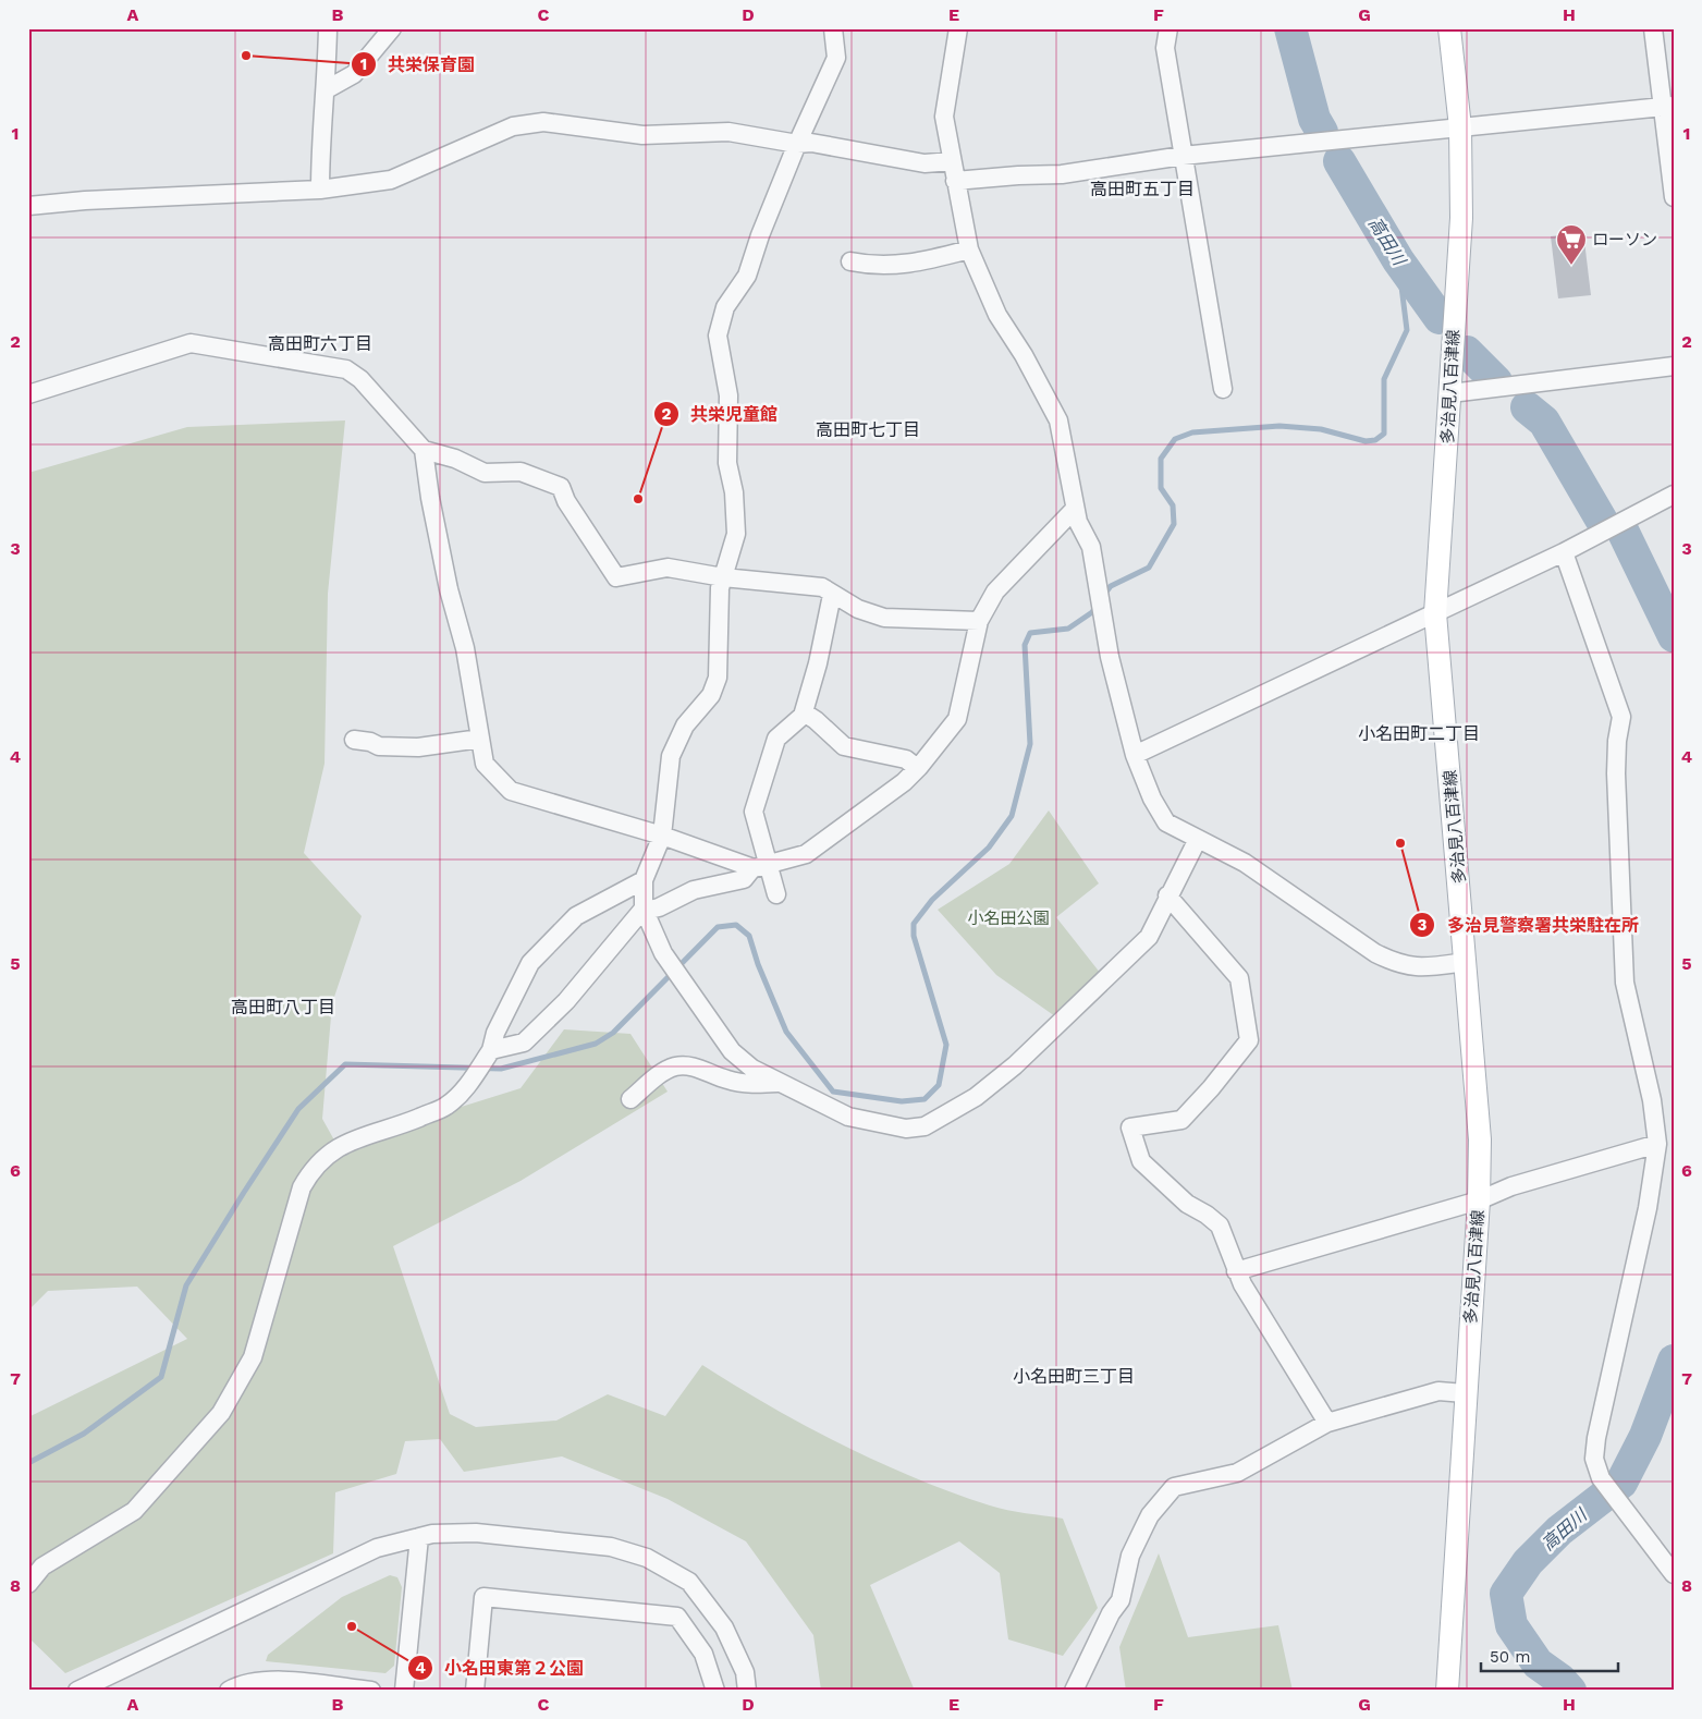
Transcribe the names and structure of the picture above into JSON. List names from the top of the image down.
{
  "streets": {
    "main road": ["多治見八百津線"]
  },
  "districts": [
    "高田町五丁目",
    "高田町六丁目",
    "高田町七丁目",
    "小名田町二丁目",
    "高田町八丁目",
    "小名田町三丁目"
  ],
  "water": ["高田川"],
  "parks": ["小名田公園"],
  "places": {
    "other": [
      "共栄保育園",
      "共栄児童館",
      "多治見警察署共栄駐在所",
      "小名田東第２公園"
    ],
    "supermarket": ["ローソン"]
  },
  "scale_bar": "50 m",
  "grid": {
    "columns": [
      "A",
      "B",
      "C",
      "D",
      "E",
      "F",
      "G",
      "H"
    ],
    "rows": [
      "1",
      "2",
      "3",
      "4",
      "5",
      "6",
      "7",
      "8"
    ]
  }
}
